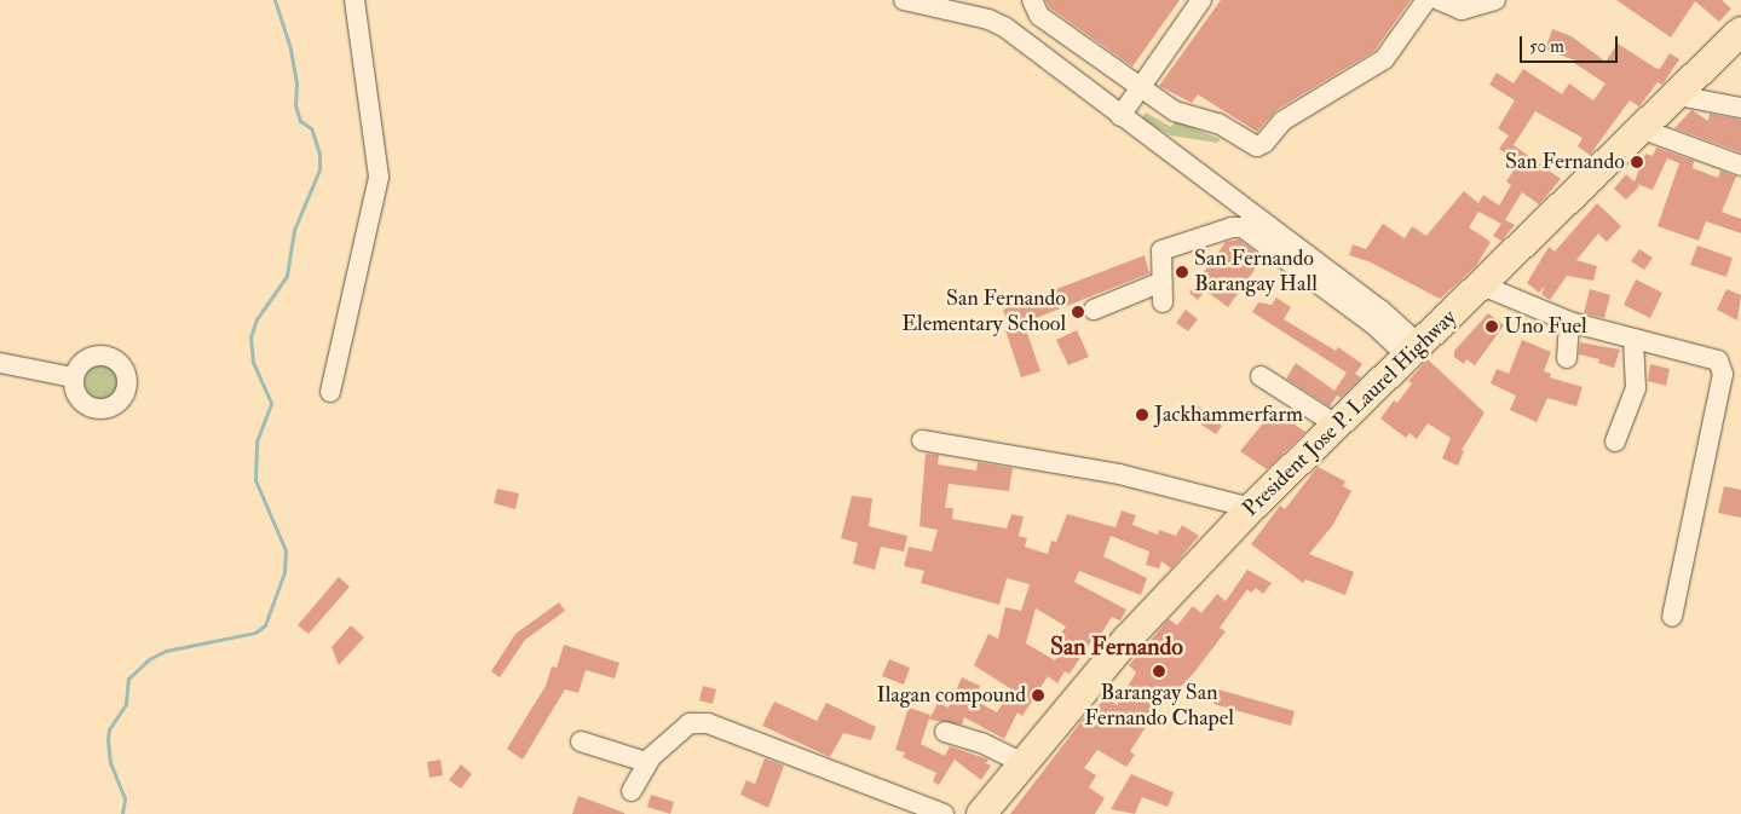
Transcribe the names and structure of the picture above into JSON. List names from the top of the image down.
{
  "streets": {
    "highway": ["President Jose P. Laurel Highway"]
  },
  "districts": ["San Fernando"],
  "places": [
    "San Fernando",
    "San Fernando Barangay Hall",
    "San Fernando Elementary School",
    "Uno Fuel",
    "Jackhammerfarm",
    "Barangay San Fernando Chapel",
    "Ilagan compound"
  ],
  "scale_bar": "50 m"
}
